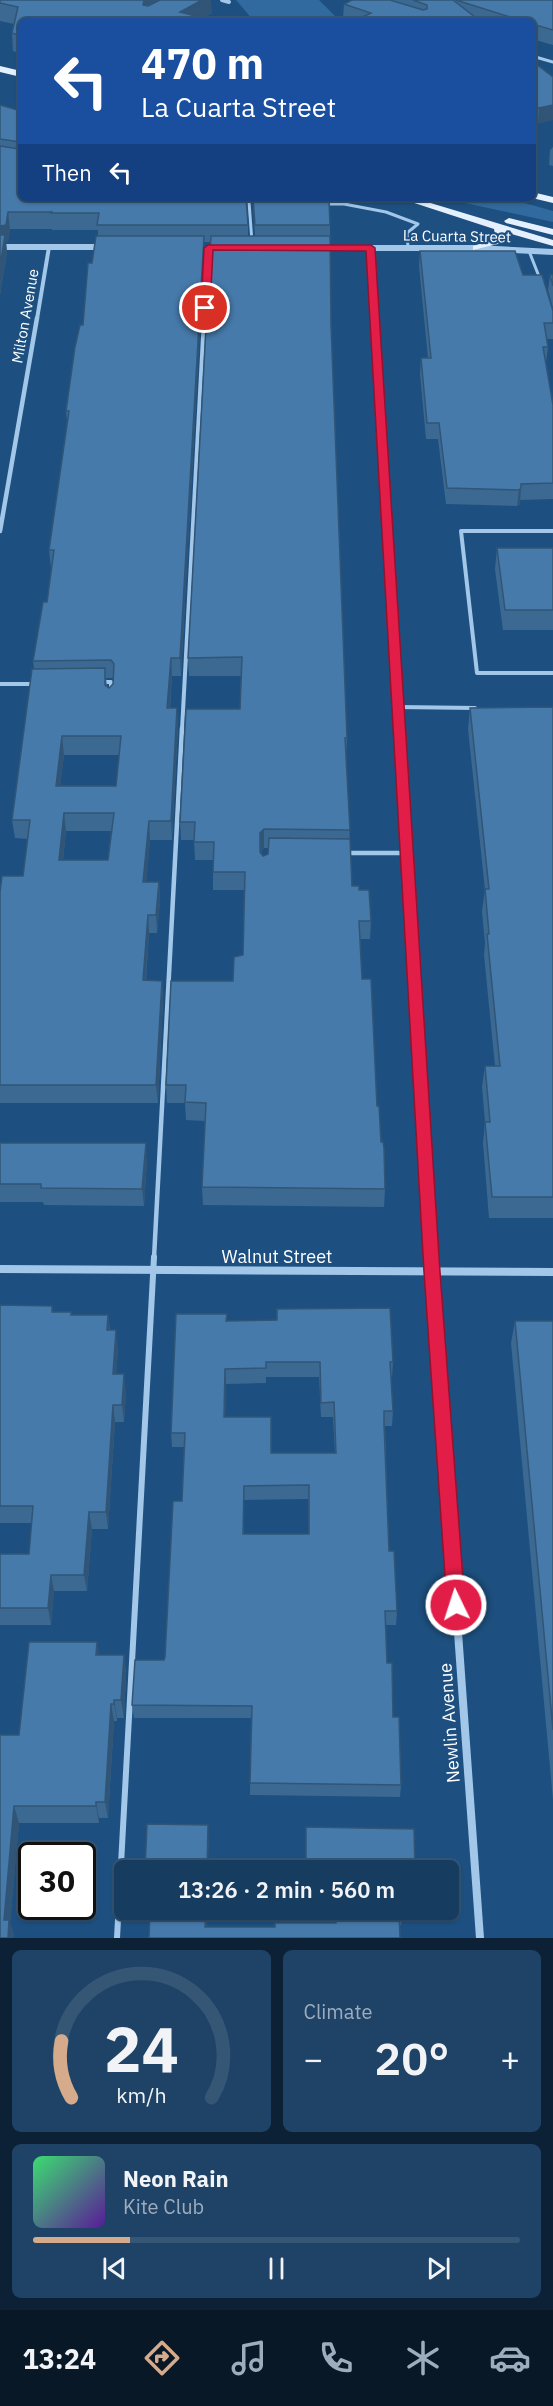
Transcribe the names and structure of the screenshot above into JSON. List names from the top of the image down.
{
  "streets": {
    "street": [
      "La Cuarta Street",
      "Milton Avenue",
      "Walnut Street",
      "Newlin Avenue"
    ]
  },
  "crossings": [
    ["La Cuarta Street", "Newlin Avenue"],
    ["Walnut Street", "Newlin Avenue"]
  ],
  "page": {
    "turn": ["470 m", "La Cuarta Street"],
    "then": "Then",
    "limit": "30",
    "trip": "13:26 · 2 min · 560 m",
    "tile": "Climate",
    "heat": ["−", "20°", "+"],
    "song": ["Neon Rain", "Kite Club"],
    "tabs": "13:24",
    "gauge": ["24", "km/h"]
  }
}
